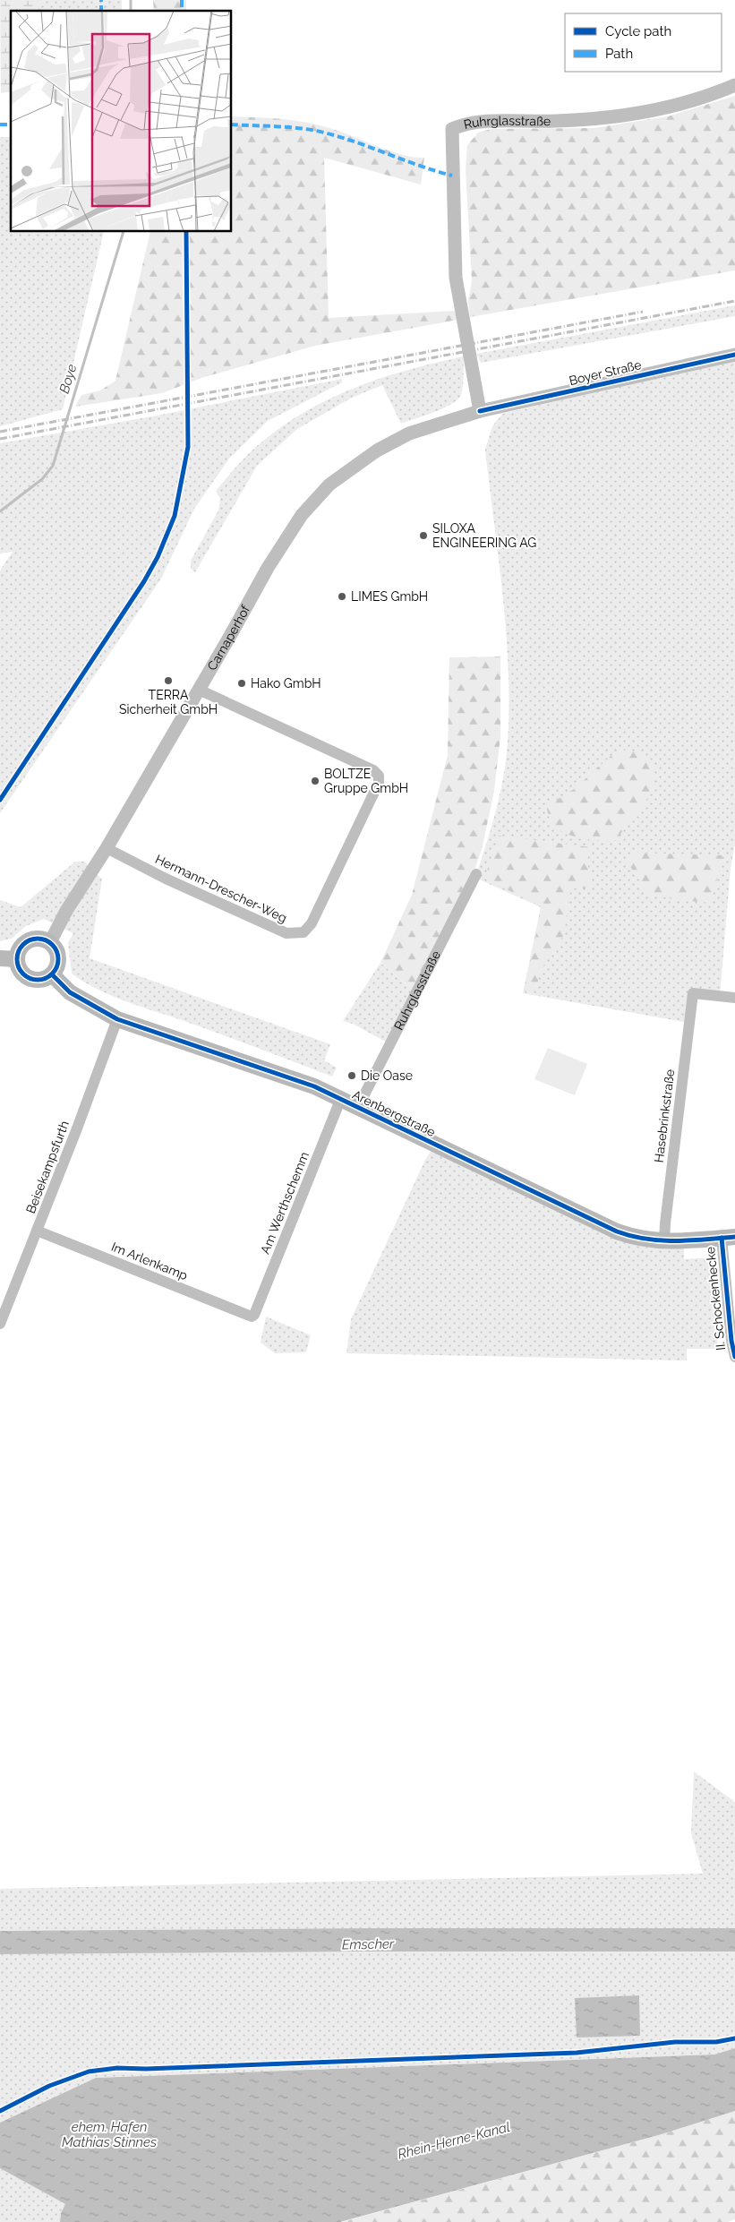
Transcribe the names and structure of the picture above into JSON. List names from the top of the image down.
{
  "streets": {
    "main road": ["Arenbergstraße"],
    "street": [
      "Ruhrglasstraße",
      "Boyer Straße",
      "Carnaperhof",
      "Hermann-Drescher-Weg",
      "Hasebrinkstraße",
      "Beisekampsfurth",
      "Am Werthschemm",
      "Im Arlenkamp",
      "II. Schockenhecke"
    ]
  },
  "crossings": [
    ["Ruhrglasstraße", "Boyer Straße"],
    ["Ruhrglasstraße", "Carnaperhof"],
    ["Ruhrglasstraße", "Arenbergstraße"],
    ["Boyer Straße", "Carnaperhof"],
    ["Carnaperhof", "Hermann-Drescher-Weg"],
    ["Carnaperhof", "Arenbergstraße"],
    ["Arenbergstraße", "Hasebrinkstraße"],
    ["Arenbergstraße", "Beisekampsfurth"],
    ["Arenbergstraße", "Am Werthschemm"],
    ["Arenbergstraße", "II. Schockenhecke"],
    ["Beisekampsfurth", "Im Arlenkamp"],
    ["Am Werthschemm", "Im Arlenkamp"]
  ],
  "water": [
    "Boye",
    "Emscher",
    "ehem. Hafen Mathias Stinnes",
    "Rhein-Herne-Kanal"
  ],
  "places": [
    "SILOXA ENGINEERING AG",
    "LIMES GmbH",
    "TERRA Sicherheit GmbH",
    "Hako GmbH",
    "BOLTZE Gruppe GmbH",
    "Die Oase"
  ],
  "legend": ["Cycle path", "Path"]
}
